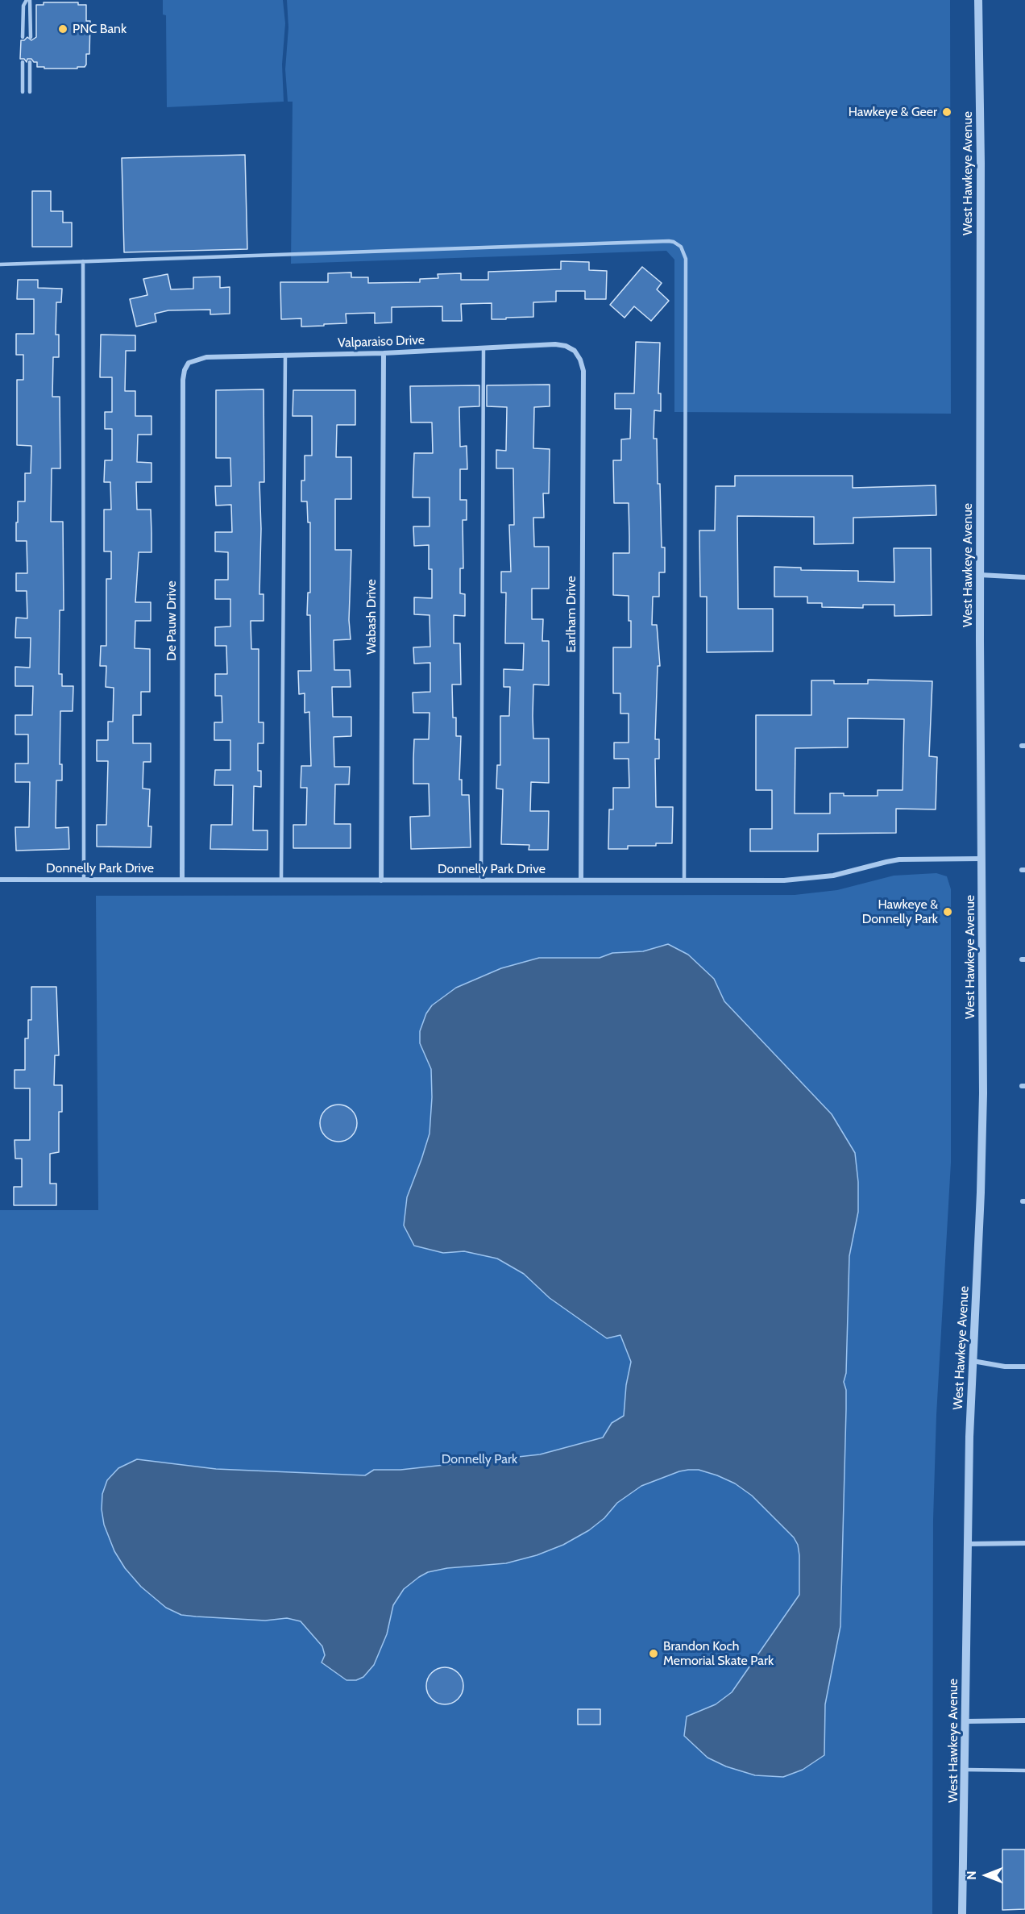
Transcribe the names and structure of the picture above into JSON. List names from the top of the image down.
{
  "streets": {
    "street": [
      "West Hawkeye Avenue",
      "Valparaiso Drive",
      "Earlham Drive",
      "Wabash Drive",
      "De Pauw Drive",
      "Donnelly Park Drive"
    ]
  },
  "crossings": [
    ["West Hawkeye Avenue", "Donnelly Park Drive"],
    ["Valparaiso Drive", "Earlham Drive"],
    ["Valparaiso Drive", "Wabash Drive"],
    ["Valparaiso Drive", "De Pauw Drive"],
    ["Earlham Drive", "Donnelly Park Drive"],
    ["Wabash Drive", "Donnelly Park Drive"],
    ["De Pauw Drive", "Donnelly Park Drive"]
  ],
  "parks": ["Donnelly Park"],
  "places": [
    "PNC Bank",
    "Hawkeye & Geer",
    "Hawkeye & Donnelly Park",
    "Brandon Koch Memorial Skate Park"
  ],
  "north": "left"
}
